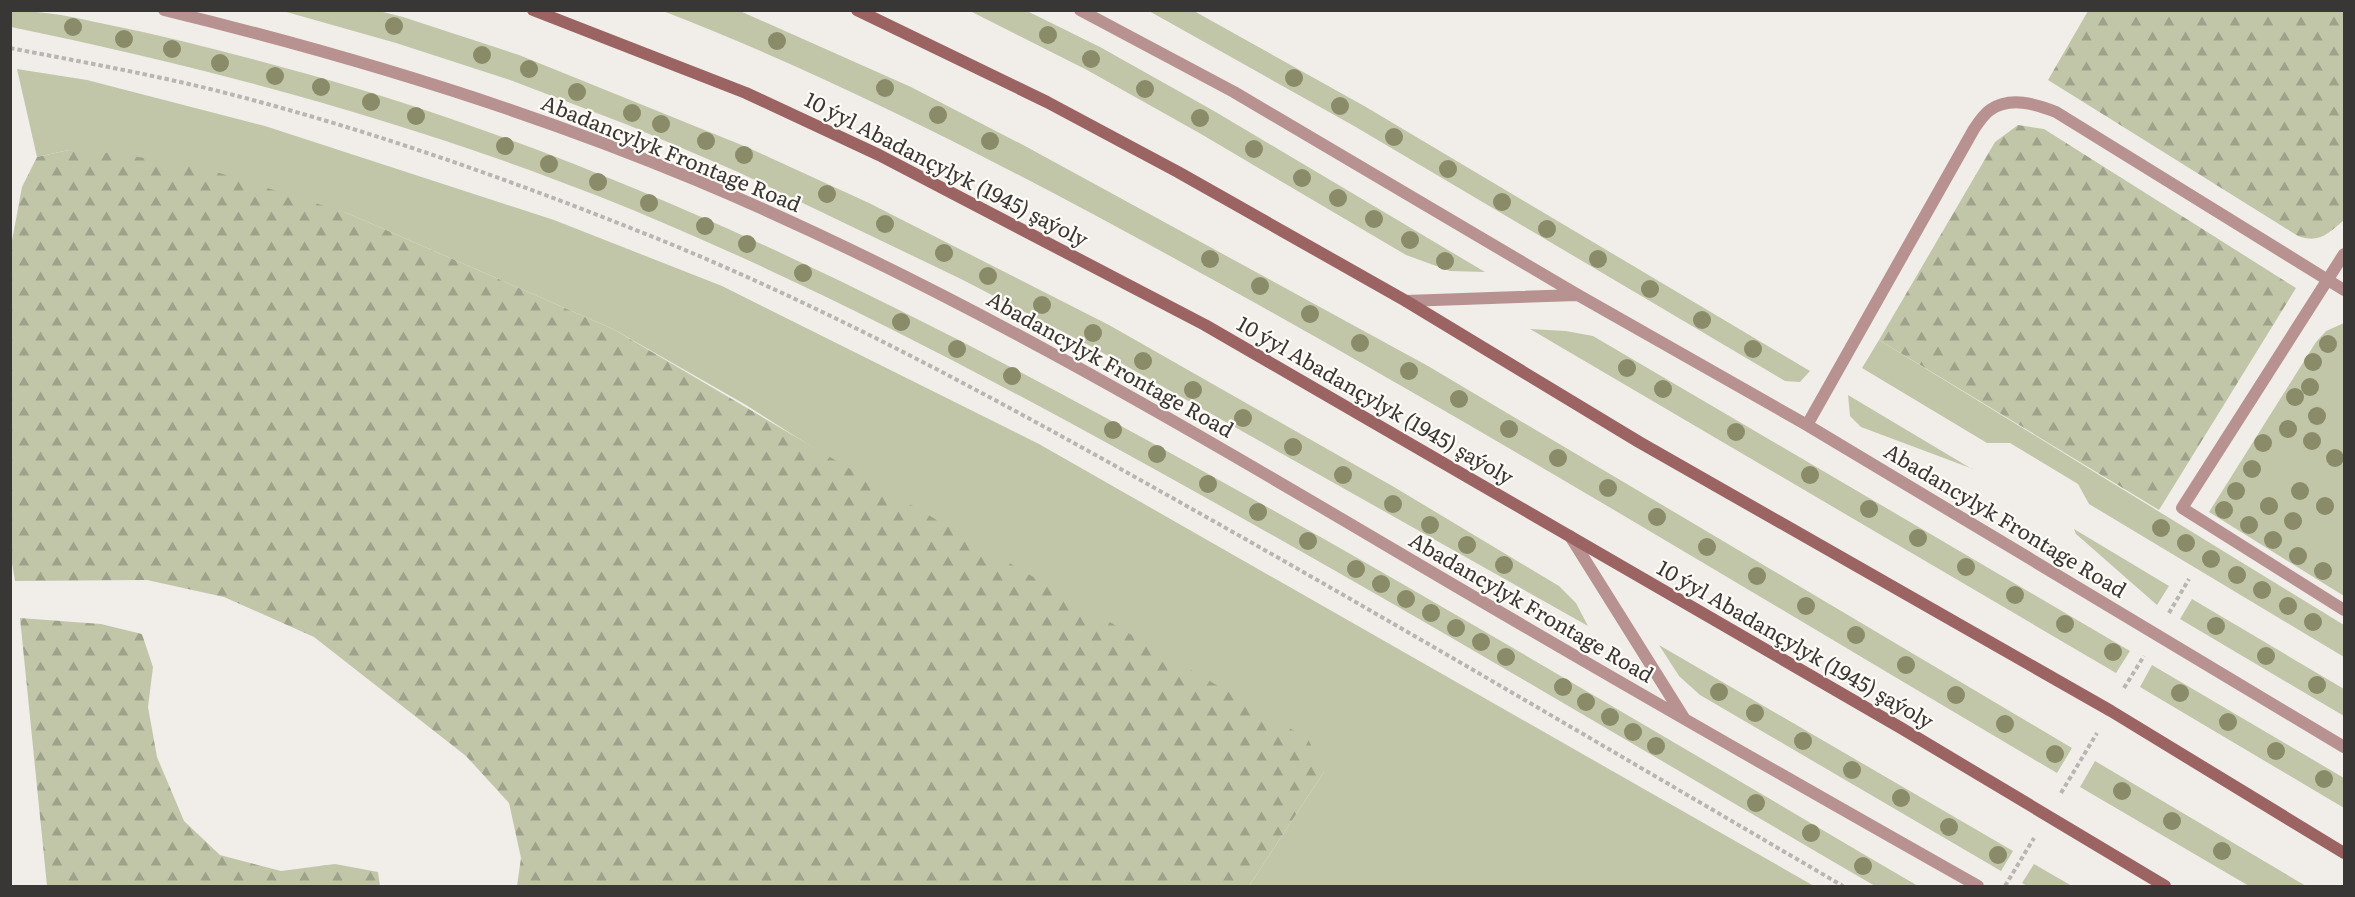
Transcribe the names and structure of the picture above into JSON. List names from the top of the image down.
{
  "streets": {
    "main road": ["10 ýyl Abadançylyk (1945) şaýoly"],
    "street": ["Abadancylyk Frontage Road"]
  }
}
